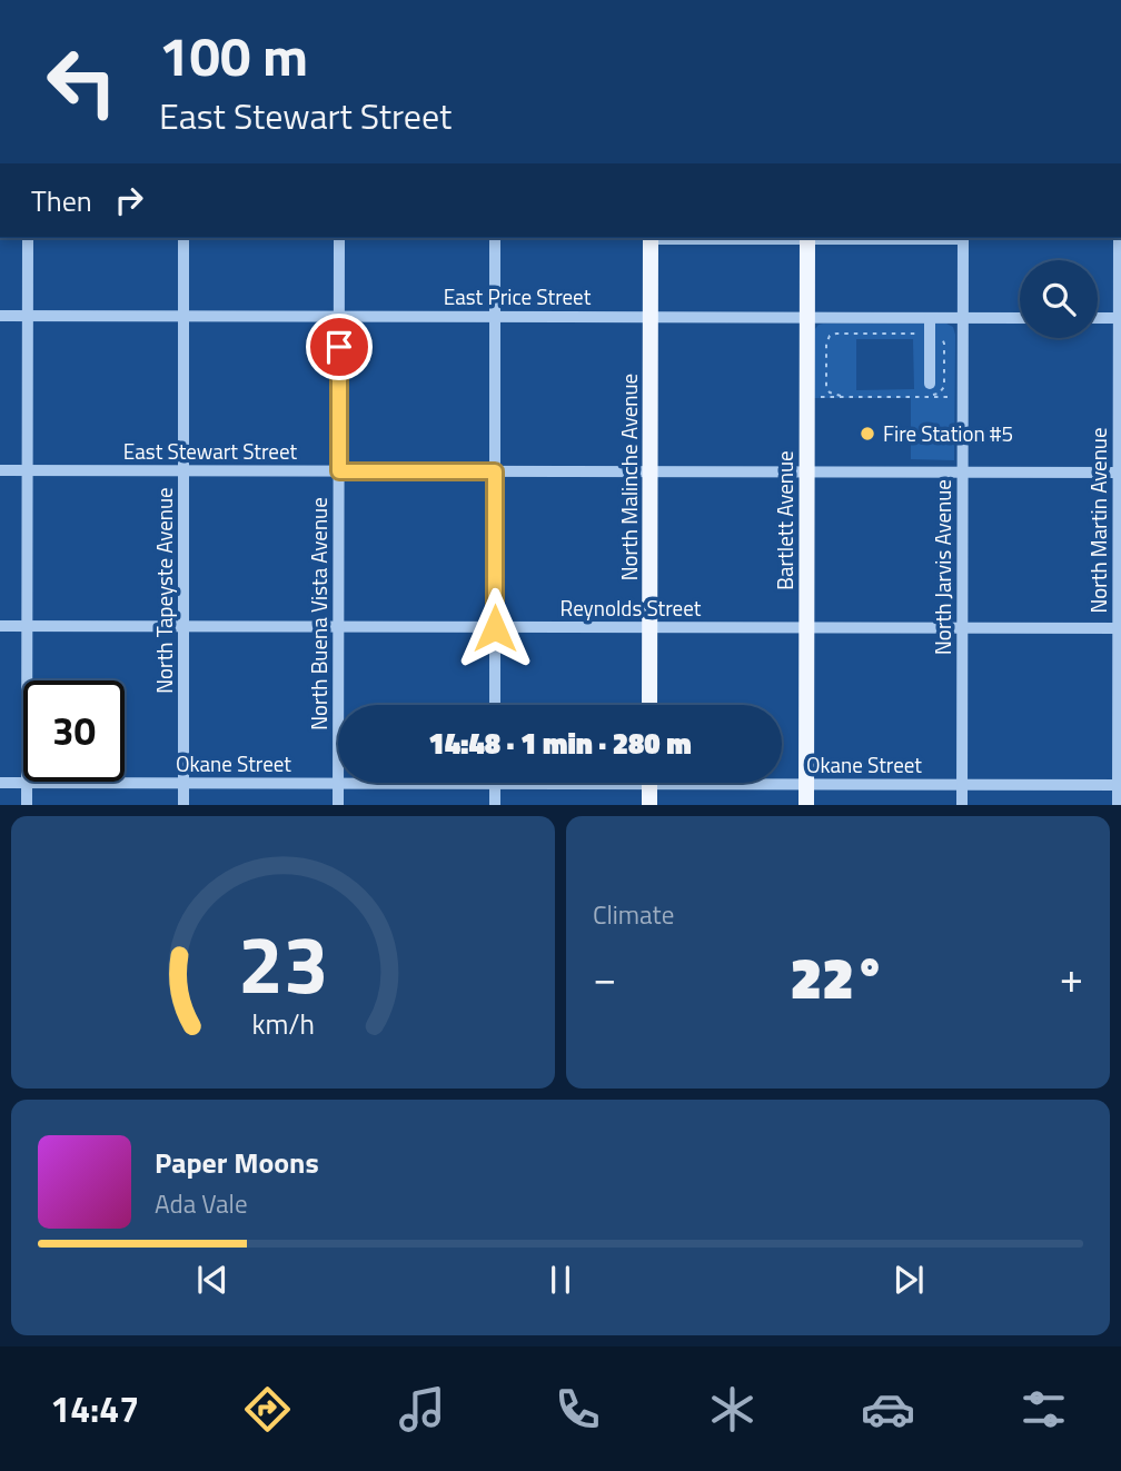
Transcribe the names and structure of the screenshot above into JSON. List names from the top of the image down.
{
  "streets": {
    "main road": ["North Malinche Avenue", "Bartlett Avenue"],
    "street": [
      "East Price Street",
      "East Stewart Street",
      "North Martin Avenue",
      "North Jarvis Avenue",
      "North Tapeyste Avenue",
      "Reynolds Street",
      "North Buena Vista Avenue",
      "Okane Street"
    ]
  },
  "crossings": [
    ["East Price Street", "North Malinche Avenue"],
    ["East Price Street", "Bartlett Avenue"],
    ["East Price Street", "North Jarvis Avenue"],
    ["East Price Street", "North Tapeyste Avenue"],
    ["East Price Street", "North Buena Vista Avenue"],
    ["East Stewart Street", "North Malinche Avenue"],
    ["East Stewart Street", "Bartlett Avenue"],
    ["East Stewart Street", "North Martin Avenue"],
    ["East Stewart Street", "North Jarvis Avenue"],
    ["East Stewart Street", "North Tapeyste Avenue"],
    ["East Stewart Street", "North Buena Vista Avenue"],
    ["North Malinche Avenue", "Reynolds Street"],
    ["Bartlett Avenue", "Reynolds Street"],
    ["Bartlett Avenue", "Okane Street"],
    ["North Martin Avenue", "Reynolds Street"],
    ["North Martin Avenue", "Okane Street"],
    ["North Jarvis Avenue", "Reynolds Street"],
    ["North Jarvis Avenue", "Okane Street"],
    ["North Tapeyste Avenue", "Reynolds Street"],
    ["North Tapeyste Avenue", "Okane Street"],
    ["Reynolds Street", "North Buena Vista Avenue"],
    ["North Buena Vista Avenue", "Okane Street"]
  ],
  "places": ["Fire Station #5"],
  "page": {
    "turn": ["100 m", "East Stewart Street"],
    "then": "Then",
    "limit": "30",
    "trip": "14:48 · 1 min · 280 m",
    "tile": "Climate",
    "heat": ["−", "22°", "+"],
    "song": ["Paper Moons", "Ada Vale"],
    "tabs": "14:47",
    "gauge": ["23", "km/h"]
  }
}
